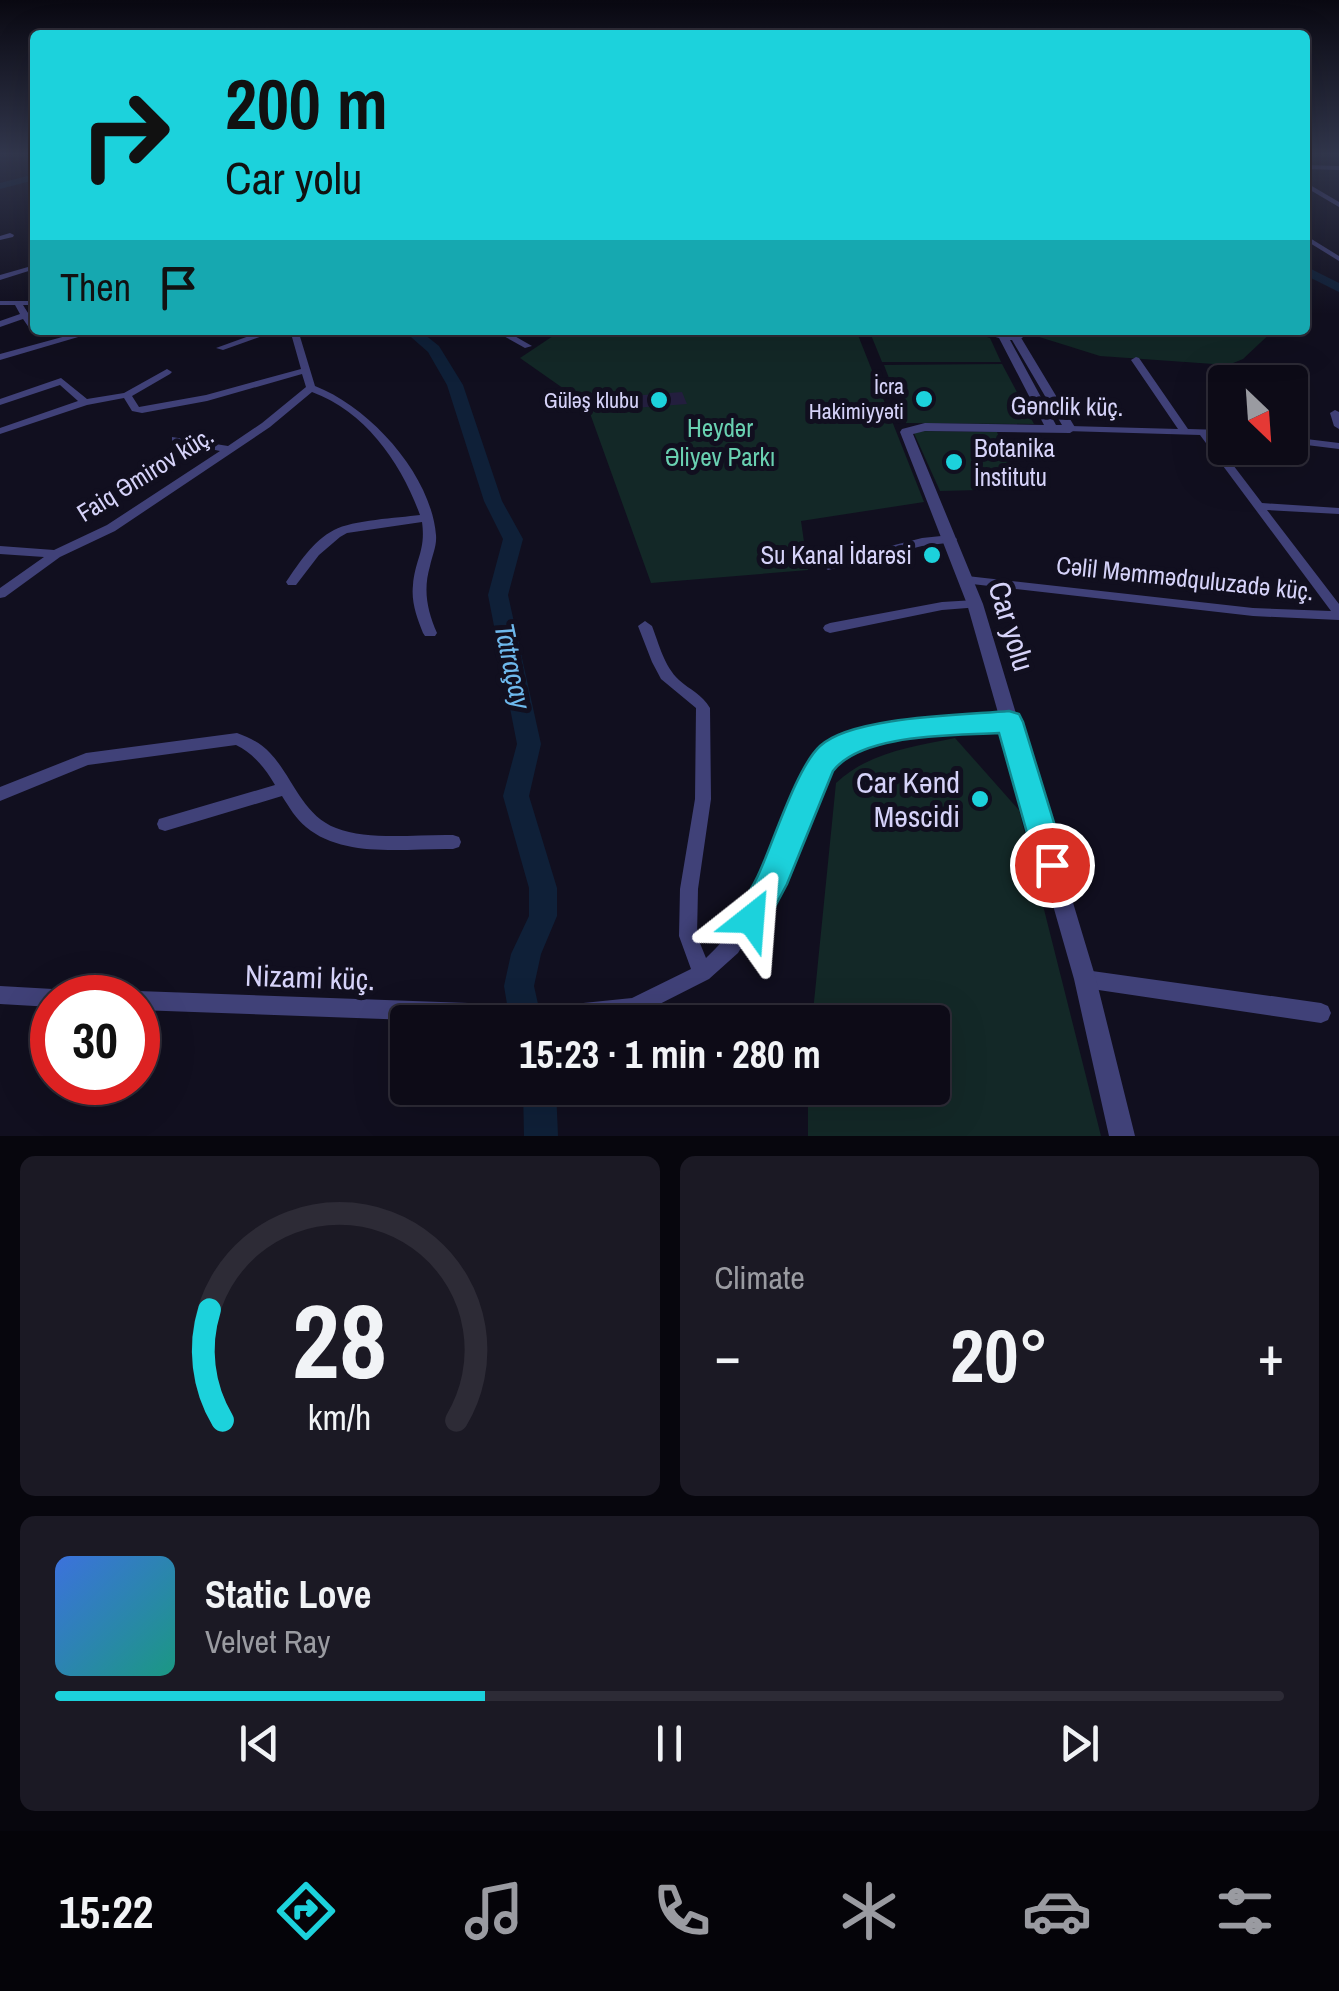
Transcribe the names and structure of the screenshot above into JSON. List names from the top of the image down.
{
  "streets": {
    "street": [
      "Gənclik küç.",
      "Faiq Əmirov küç.",
      "Cəlil Məmmədquluzadə küç.",
      "Car yolu",
      "Nizami küç."
    ]
  },
  "crossings": [
    ["Gənclik küç.", "Cəlil Məmmədquluzadə küç."],
    ["Gənclik küç.", "Car yolu"],
    ["Cəlil Məmmədquluzadə küç.", "Car yolu"],
    ["Car yolu", "Nizami küç."]
  ],
  "water": ["Tatraçay"],
  "parks": ["Heydər Əliyev Parkı"],
  "places": [
    "İcra Hakimiyyəti",
    "Güləş klubu",
    "Botanika İnstitutu",
    "Su Kanal İdarəsi",
    "Car Kənd Məscidi"
  ],
  "north": "bottom right",
  "page": {
    "turn": ["200 m", "Car yolu"],
    "then": "Then",
    "limit": "30",
    "trip": "15:23 · 1 min · 280 m",
    "tile": "Climate",
    "heat": ["−", "20°", "+"],
    "song": ["Static Love", "Velvet Ray"],
    "tabs": "15:22",
    "gauge": ["28", "km/h"]
  }
}
